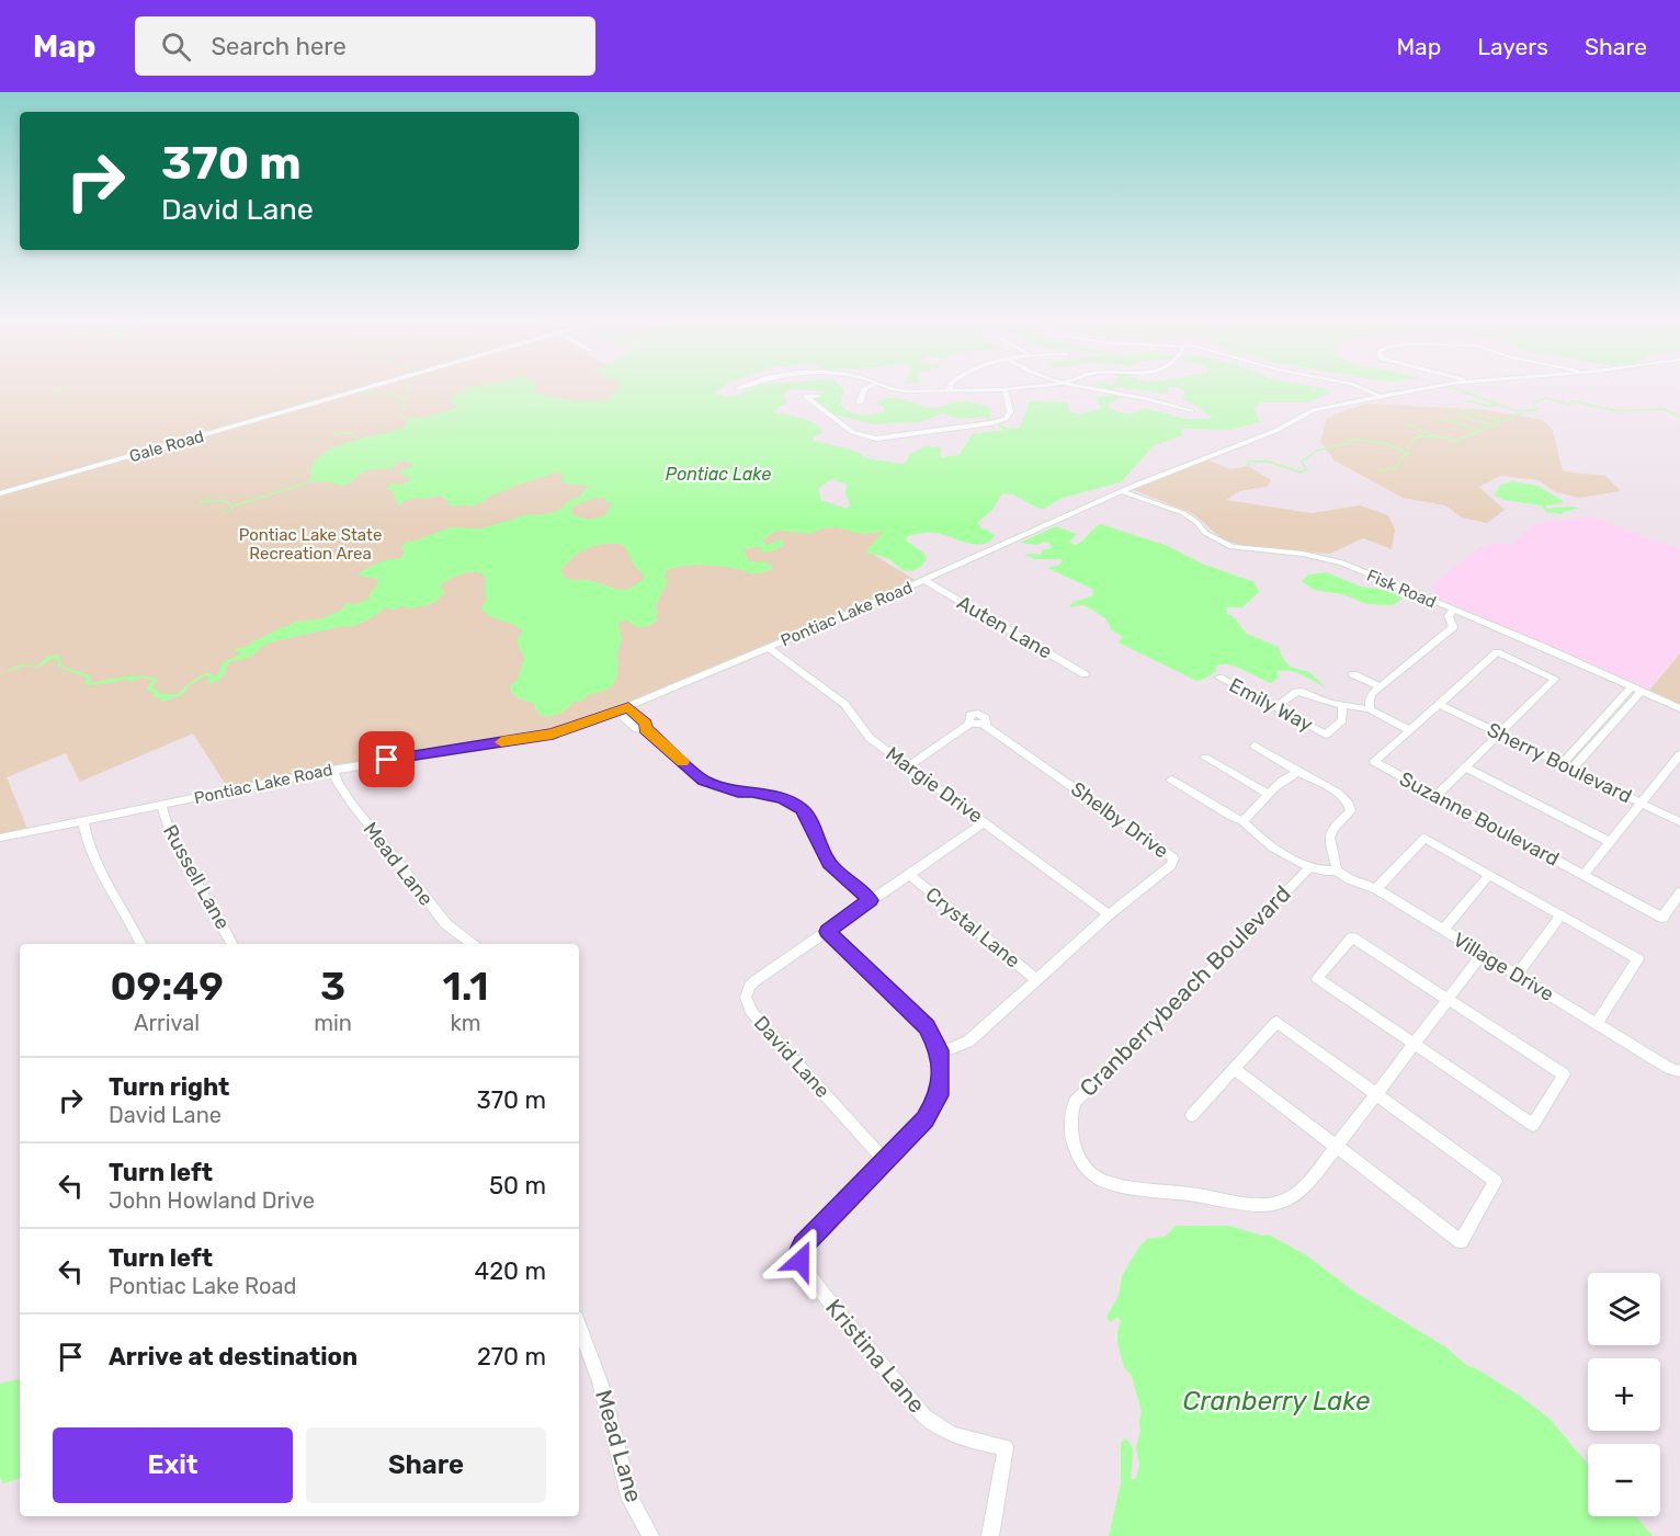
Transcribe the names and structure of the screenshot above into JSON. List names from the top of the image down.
{
  "streets": {
    "street": [
      "Gale Road",
      "Fisk Road",
      "Pontiac Lake Road",
      "Auten Lane",
      "Emily Way",
      "Sherry Boulevard",
      "Margie Drive",
      "Suzanne Boulevard",
      "Shelby Drive",
      "Mead Lane",
      "Russell Lane",
      "Crystal Lane",
      "Village Drive",
      "Cranberrybeach Boulevard",
      "David Lane",
      "Kristina Lane"
    ]
  },
  "crossings": [
    ["Fisk Road", "Pontiac Lake Road"],
    ["Pontiac Lake Road", "Auten Lane"],
    ["Pontiac Lake Road", "Margie Drive"],
    ["Pontiac Lake Road", "Mead Lane"],
    ["Pontiac Lake Road", "Russell Lane"],
    ["Sherry Boulevard", "Suzanne Boulevard"],
    ["Margie Drive", "Shelby Drive"],
    ["Margie Drive", "David Lane"],
    ["Shelby Drive", "Crystal Lane"],
    ["Crystal Lane", "David Lane"],
    ["David Lane", "Kristina Lane"]
  ],
  "water": ["Pontiac Lake", "Cranberry Lake"],
  "parks": ["Pontiac Lake State Recreation Area"],
  "page": {
    "header": "Map",
    "search": "Search here",
    "nav": ["Map", "Layers", "Share"],
    "turn": ["370 m", "David Lane"],
    "eta": [
      "09:49",
      "Arrival",
      "3",
      "min",
      "1.1",
      "km"
    ],
    "list": [
      {
        "name": "Turn right",
        "note": "David Lane",
        "value": "370 m"
      },
      {
        "name": "Turn left",
        "note": "John Howland Drive",
        "value": "50 m"
      },
      {
        "name": "Turn left",
        "note": "Pontiac Lake Road",
        "value": "420 m"
      },
      {
        "name": "Arrive at destination",
        "value": "270 m"
      }
    ],
    "map_buttons": ["+", "−"],
    "buttons": ["Exit", "Share"]
  }
}
